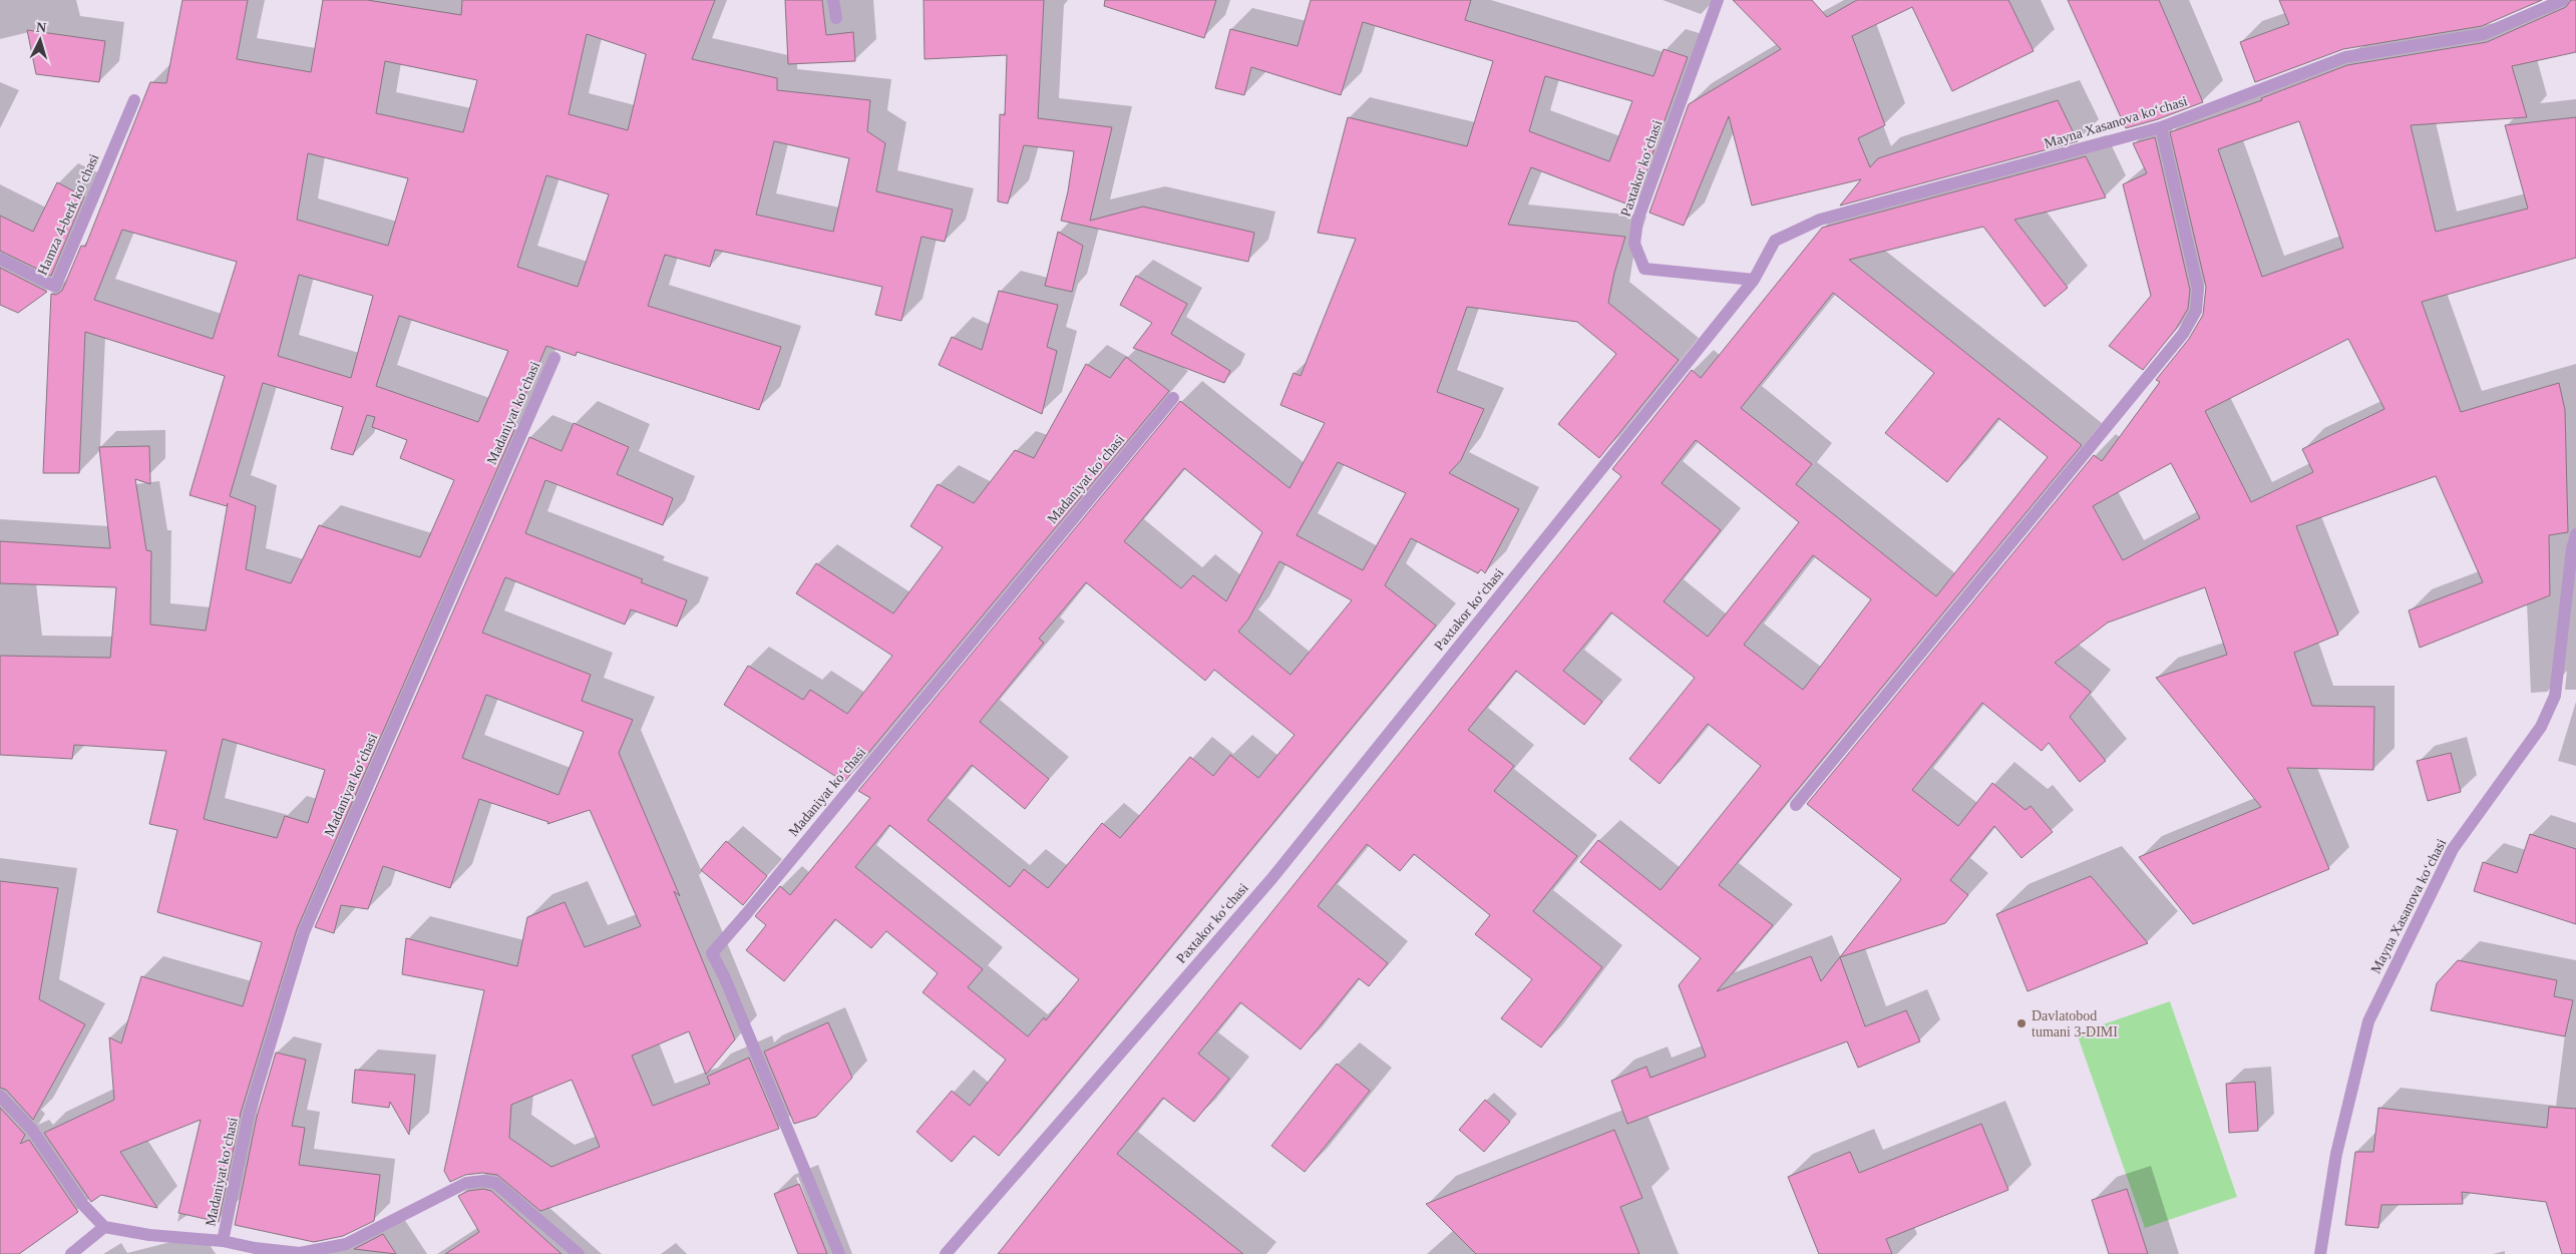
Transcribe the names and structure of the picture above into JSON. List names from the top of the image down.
{
  "streets": {
    "street": [
      "Mayna Xasanova koʻchasi",
      "Paxtakor koʻchasi",
      "Hamza 4-berk koʼchasi",
      "Madaniyat koʻchasi"
    ]
  },
  "crossings": [
    ["Mayna Xasanova koʻchasi", "Paxtakor koʻchasi"]
  ],
  "places": ["Davlatobod tumani 3-DIMI"],
  "north": "top"
}
